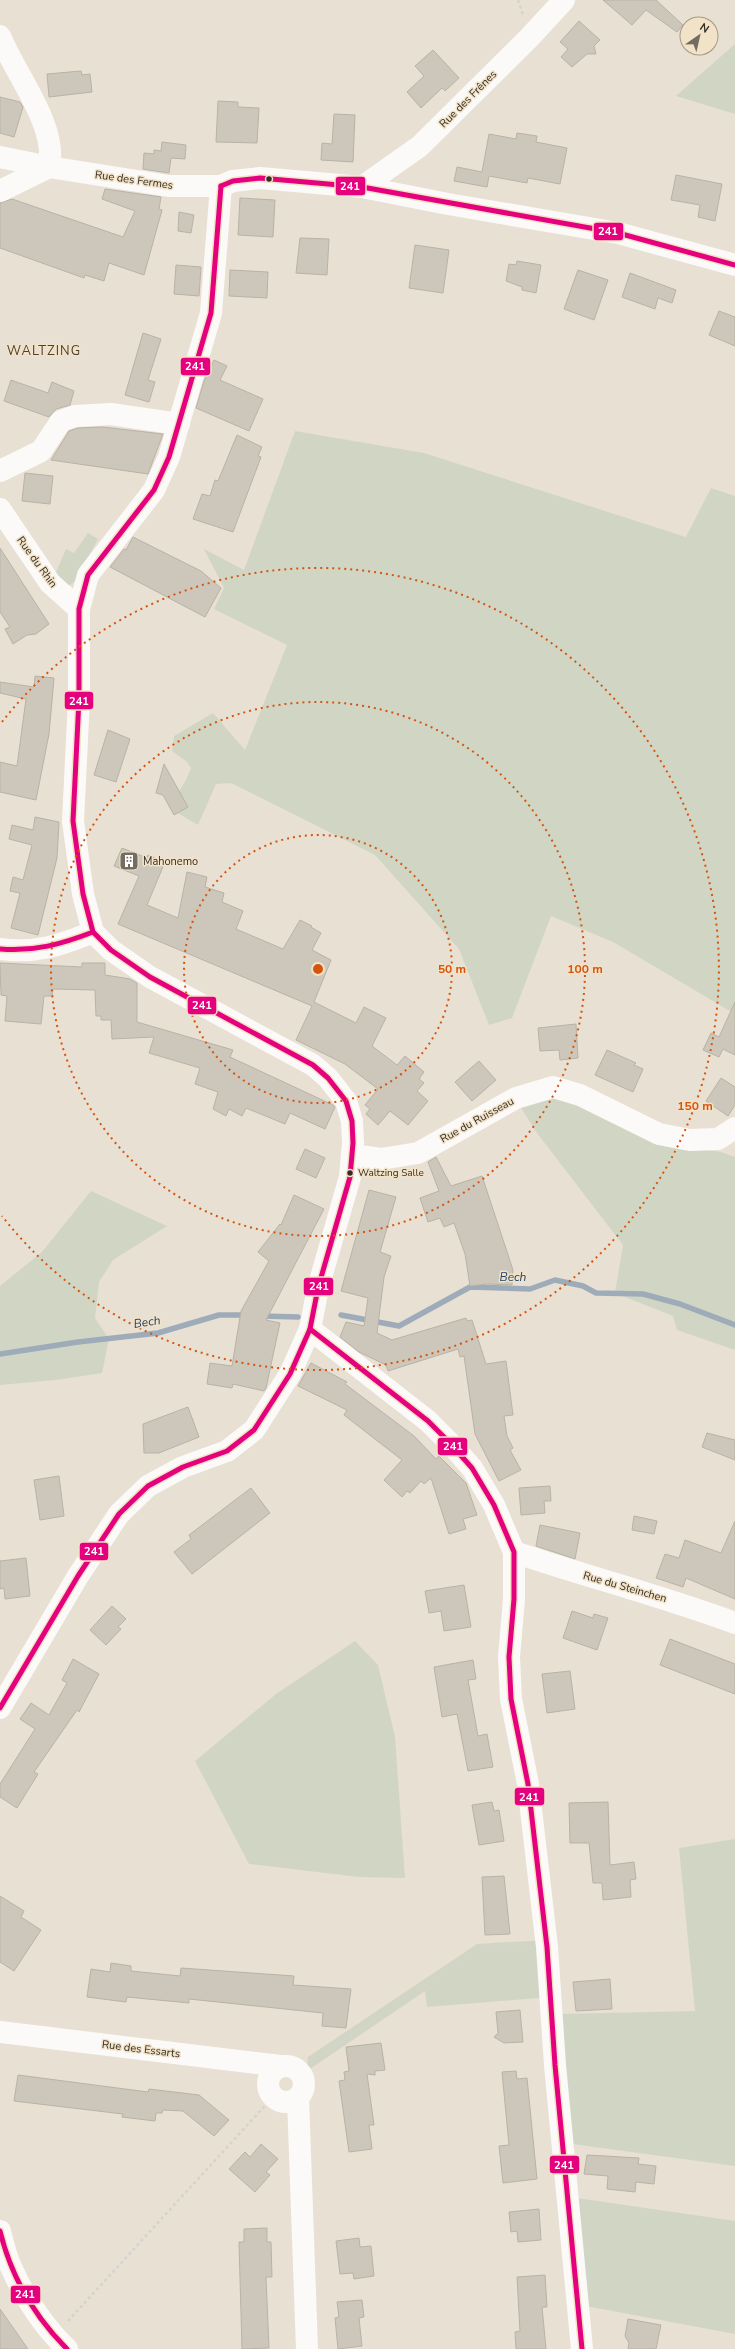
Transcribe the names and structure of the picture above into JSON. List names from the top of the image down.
{
  "streets": {
    "street": [
      "Rue des Frênes",
      "Rue des Fermes",
      "Rue du Rhin",
      "Rue du Ruisseau",
      "Rue du Steinchen",
      "Rue des Essarts"
    ]
  },
  "crossings": [
    ["Rue des Frênes", "Rue des Fermes"]
  ],
  "districts": ["WALTZING"],
  "water": ["Bech"],
  "places": {
    "building": ["Mahonemo"],
    "other": ["Waltzing Salle"]
  },
  "lines": ["transit line 241"],
  "north": "top right",
  "rings": ["50 m", "100 m", "150 m"]
}
